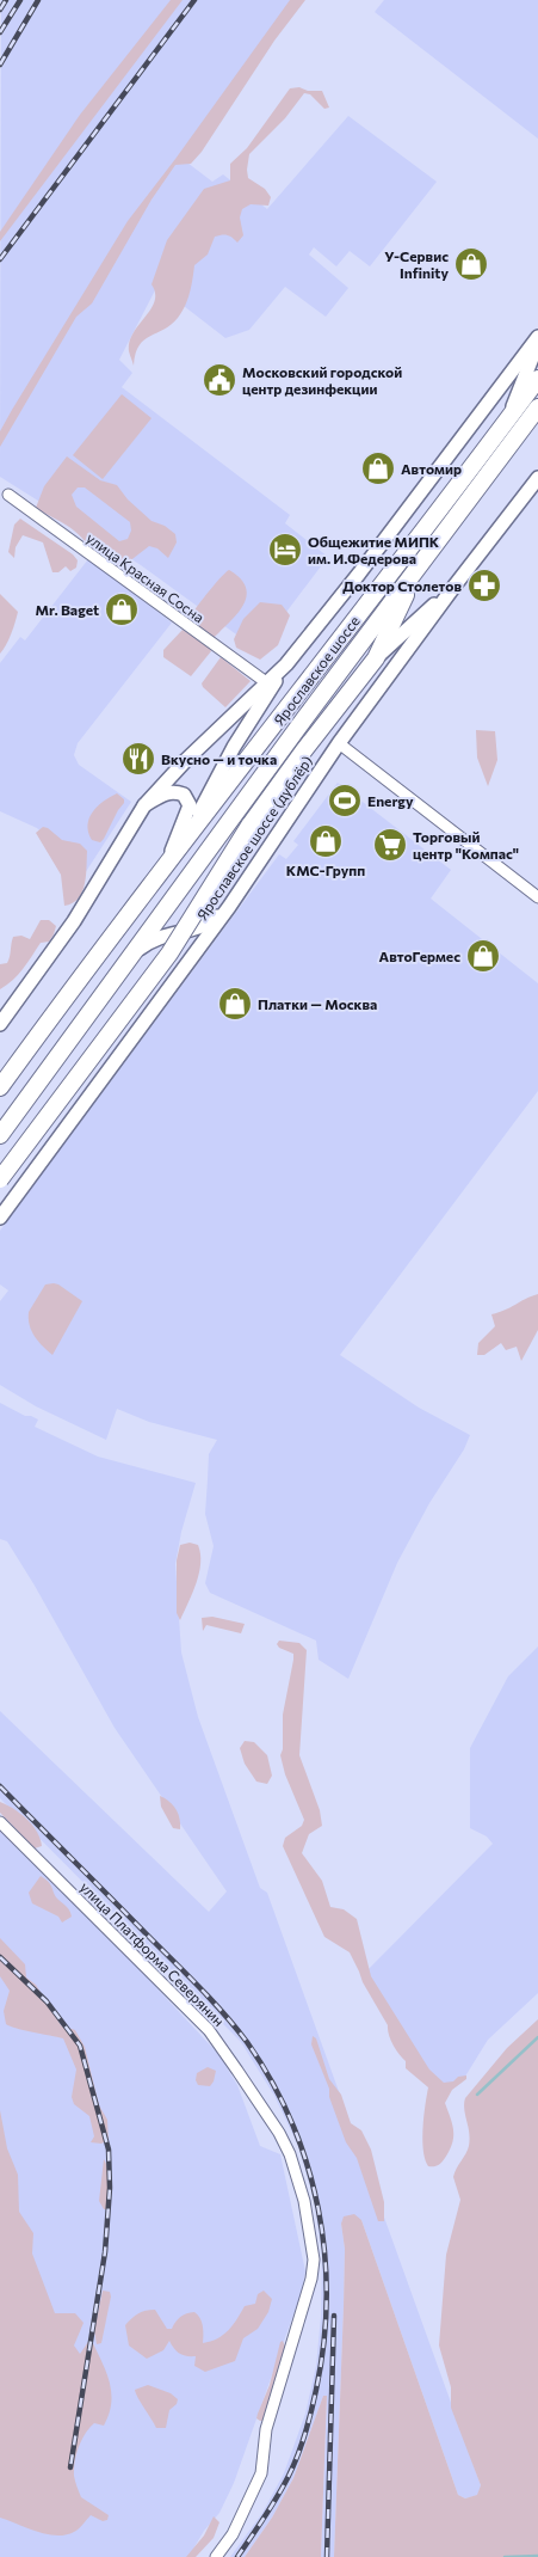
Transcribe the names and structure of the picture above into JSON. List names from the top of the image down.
{
  "streets": {
    "main road": ["Ярославское шоссе"],
    "street": ["улица Красная Сосна", "Ярославское шоссе (дублёр)", "улица Платформа Северянин"]
  },
  "places": {
    "shop": [
      "У-Сервис Infinity",
      "Автомир",
      "Mr. Baget",
      "КМС-Групп",
      "АвтоГермес",
      "Платки — Москва"
    ],
    "public building": ["Московский городской центр дезинфекции"],
    "hotel": ["Общежитие МИПК им. И.Федерова"],
    "pharmacy": ["Доктор Столетов"],
    "restaurant": ["Вкусно — и точка"],
    "sports": ["Energy"],
    "supermarket": ["Торговый центр \"Компас\""]
  }
}
